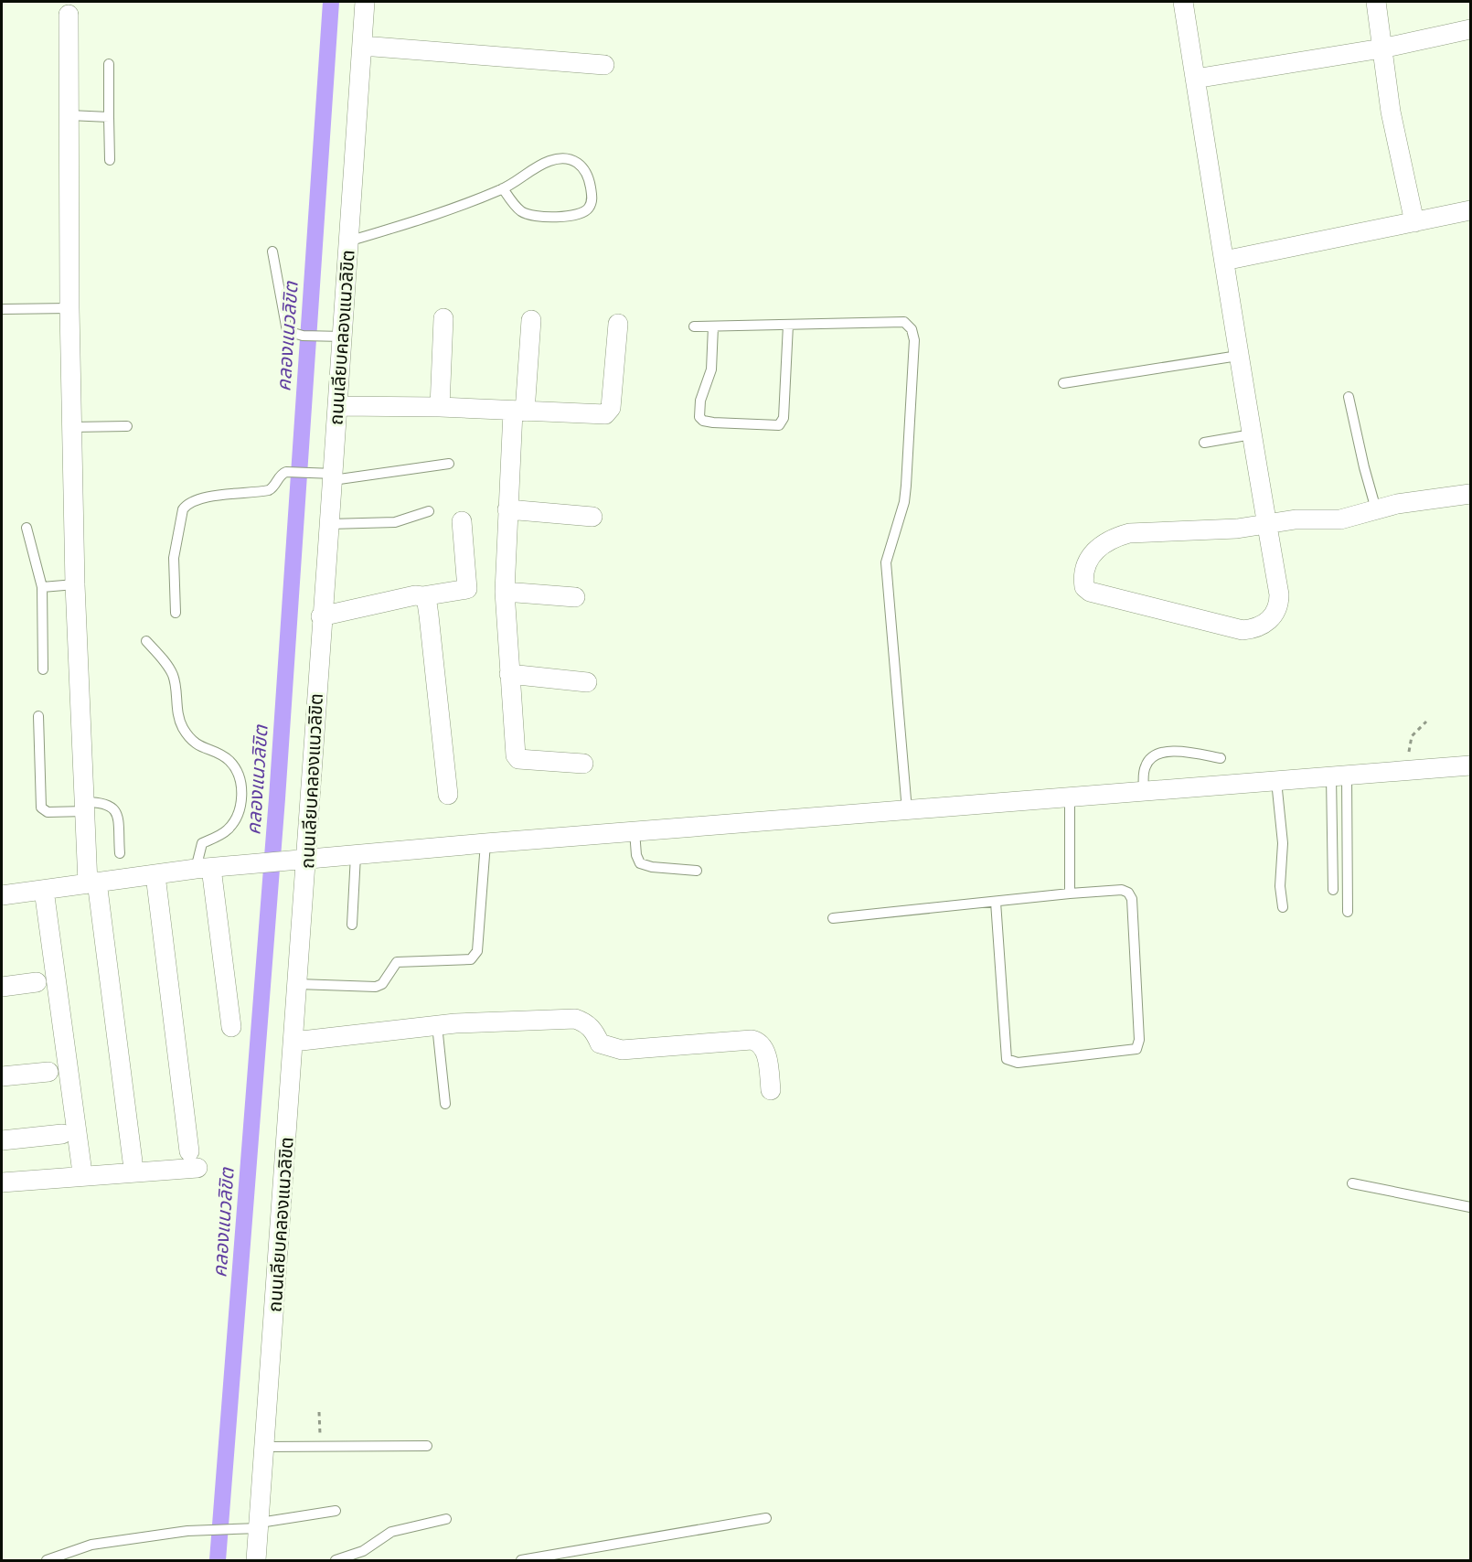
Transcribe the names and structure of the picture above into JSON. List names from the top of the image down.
{
  "streets": {
    "street": ["ถนนเลียบคลองแนวลิขิต"]
  },
  "water": ["คลองแนวลิขิต"]
}
